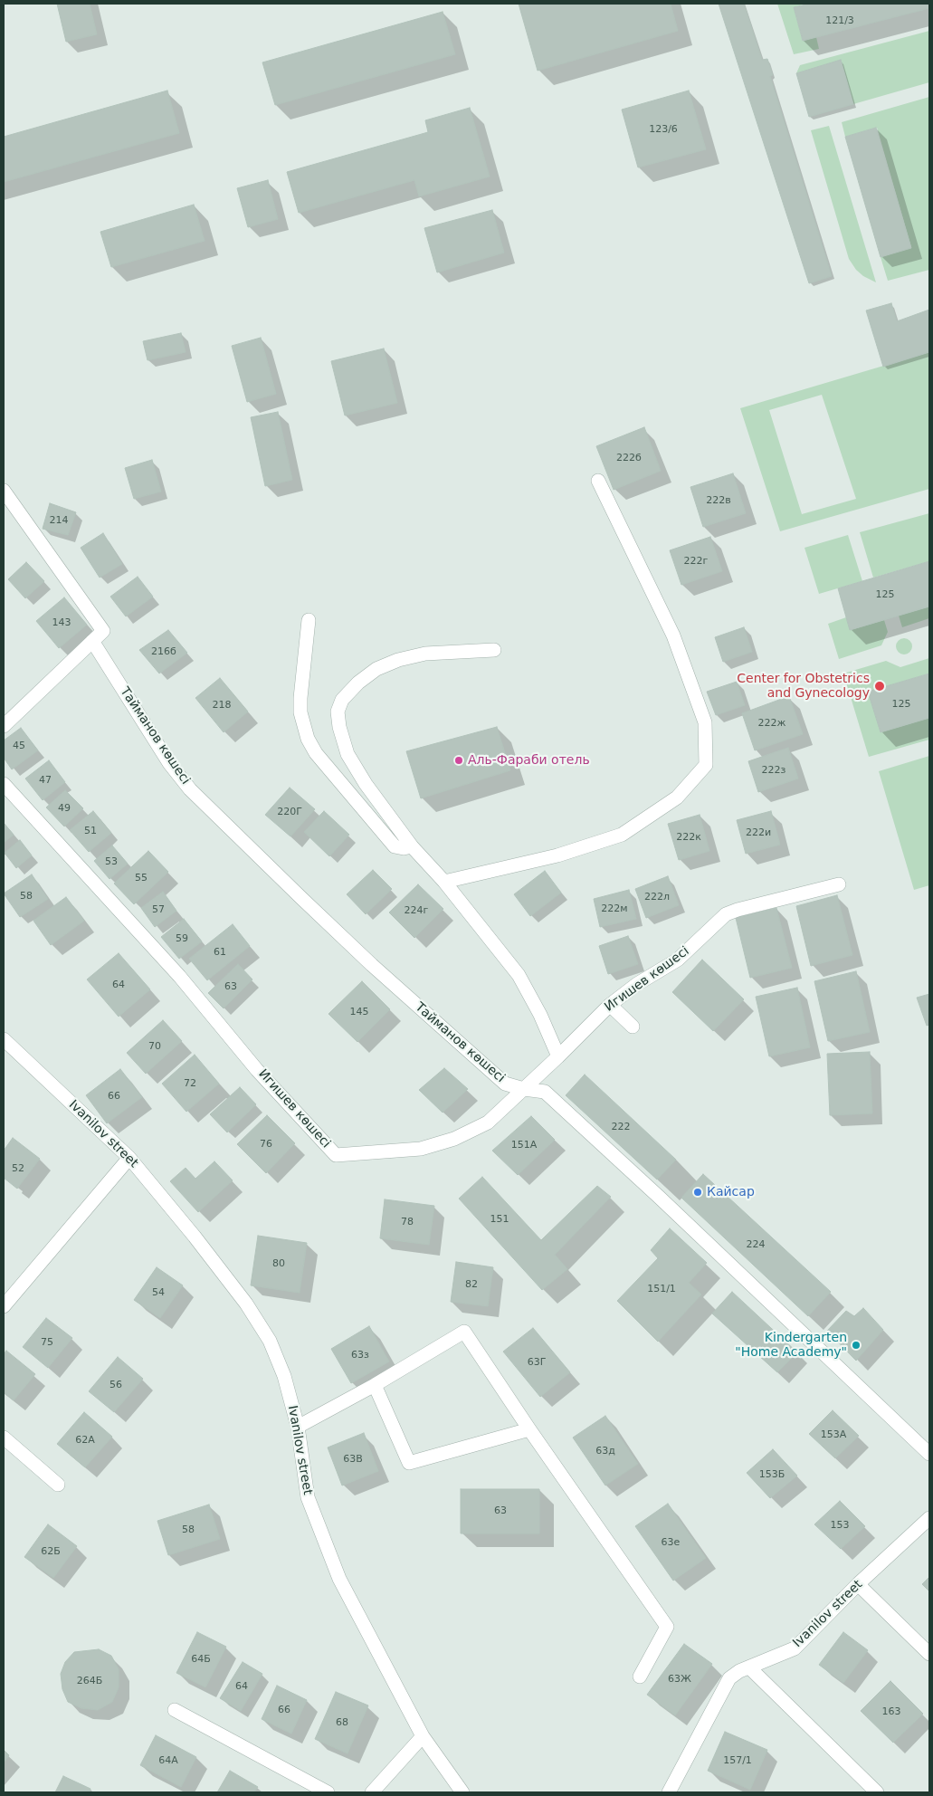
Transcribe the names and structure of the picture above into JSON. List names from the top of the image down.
{
  "streets": {
    "street": ["Тайманов көшесі", "Игишев көшесі", "Ivanilov street"]
  },
  "crossings": [
    ["Тайманов көшесі", "Игишев көшесі"]
  ],
  "places": [
    "Center for Obstetrics and Gynecology",
    "Аль-Фараби отель",
    "Кайсар",
    "Kindergarten \"Home Academy\""
  ],
  "house_numbers": [
    "121/3",
    "123/6",
    "222б",
    "222в",
    "214",
    "222г",
    "125",
    "143",
    "216б",
    "125",
    "218",
    "222ж",
    "45",
    "222з",
    "47",
    "49",
    "220Г",
    "51",
    "222и",
    "222к",
    "53",
    "55",
    "58",
    "222л",
    "222м",
    "57",
    "224г",
    "59",
    "61",
    "64",
    "63",
    "145",
    "70",
    "72",
    "66",
    "222",
    "76",
    "151А",
    "52",
    "151",
    "78",
    "224",
    "80",
    "82",
    "151/1",
    "54",
    "75",
    "63з",
    "63Г",
    "56",
    "153А",
    "62А",
    "63д",
    "63В",
    "153Б",
    "63",
    "153",
    "58",
    "63е",
    "62Б",
    "64Б",
    "63Ж",
    "264Б",
    "64",
    "66",
    "163",
    "68",
    "64А",
    "157/1"
  ]
}
